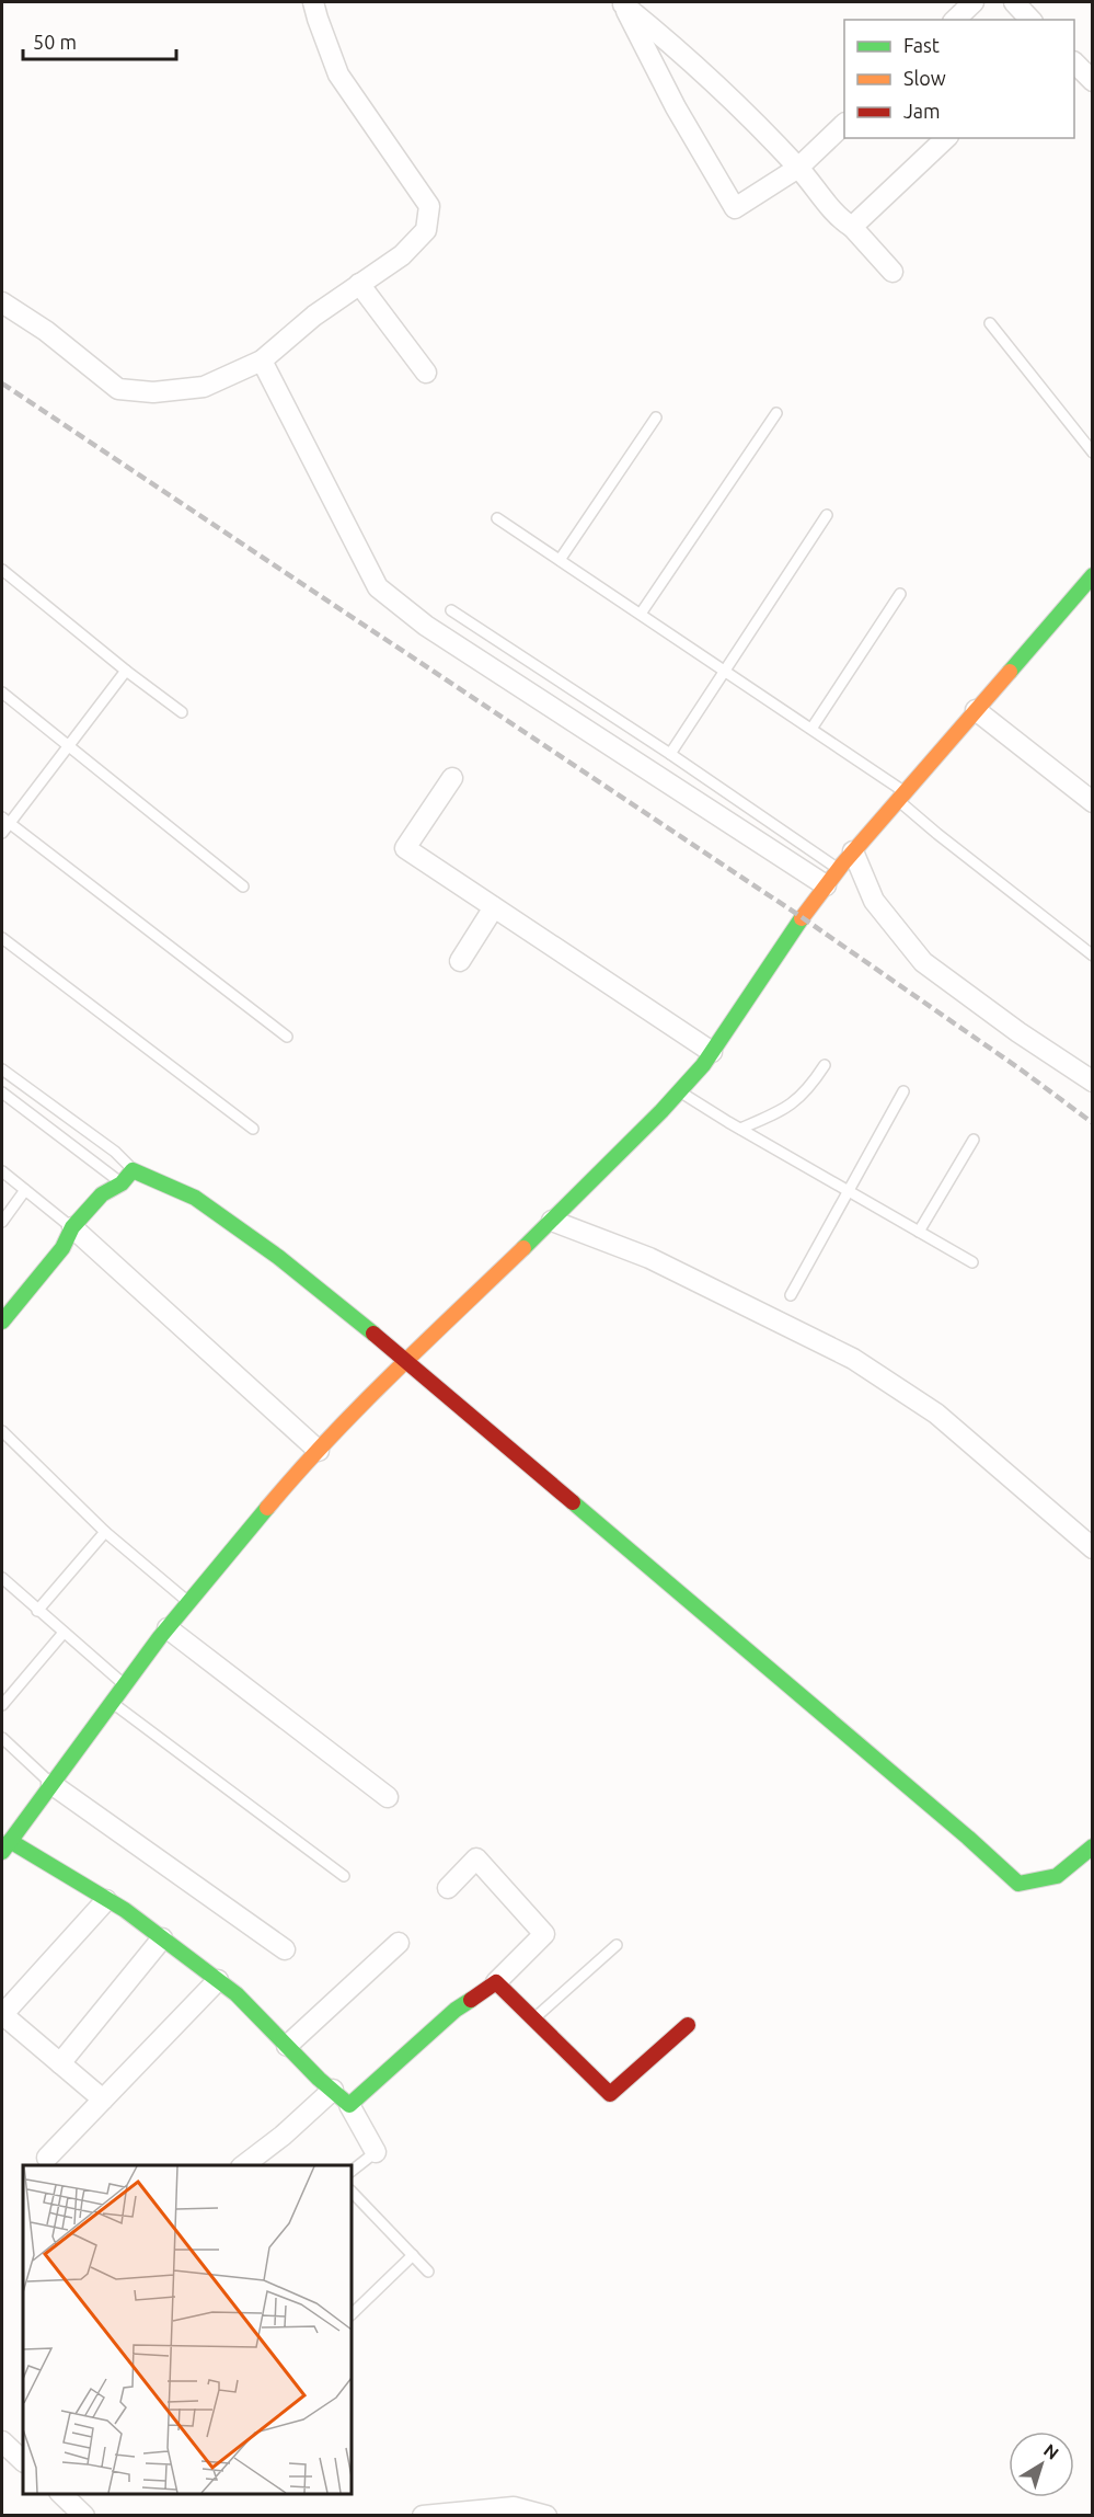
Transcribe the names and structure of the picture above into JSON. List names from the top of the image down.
{
  "legend": ["Fast", "Slow", "Jam"],
  "scale_bar": "50 m",
  "north": "top right"
}
